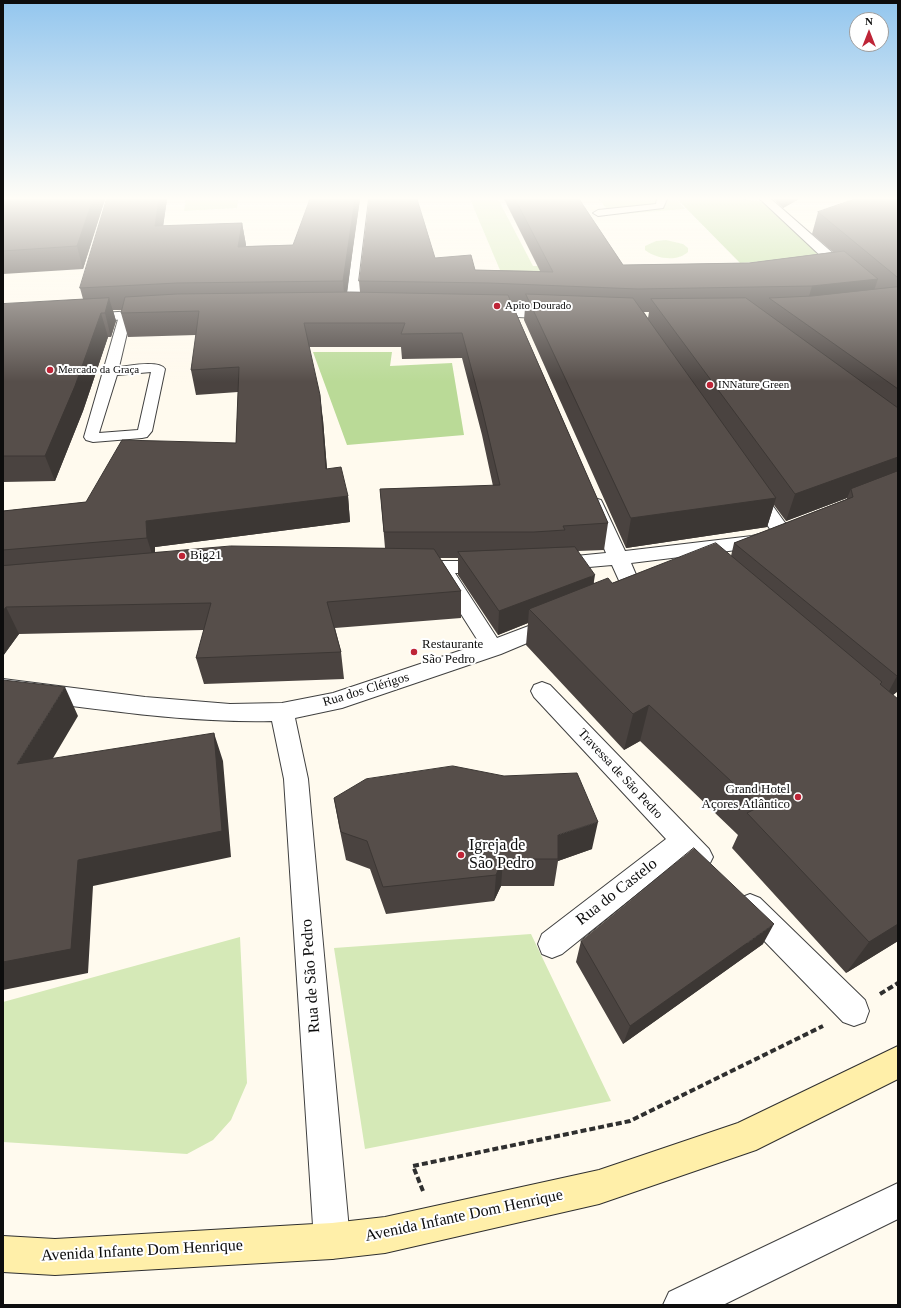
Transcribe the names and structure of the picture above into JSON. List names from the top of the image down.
{
  "streets": {
    "main road": ["Avenida Infante Dom Henrique"],
    "street": [
      "Rua dos Clérigos",
      "Travessa de São Pedro",
      "Rua do Castelo",
      "Rua de São Pedro"
    ]
  },
  "crossings": [
    ["Rua dos Clérigos", "Rua de São Pedro"],
    ["Travessa de São Pedro", "Rua do Castelo"],
    ["Rua de São Pedro", "Avenida Infante Dom Henrique"]
  ],
  "places": [
    "Apito Dourado",
    "Mercado da Graça",
    "INNature Green",
    "Big21",
    "Restaurante São Pedro",
    "Grand Hotel Açores Atlântico",
    "Igreja de São Pedro"
  ],
  "north": "top"
}
